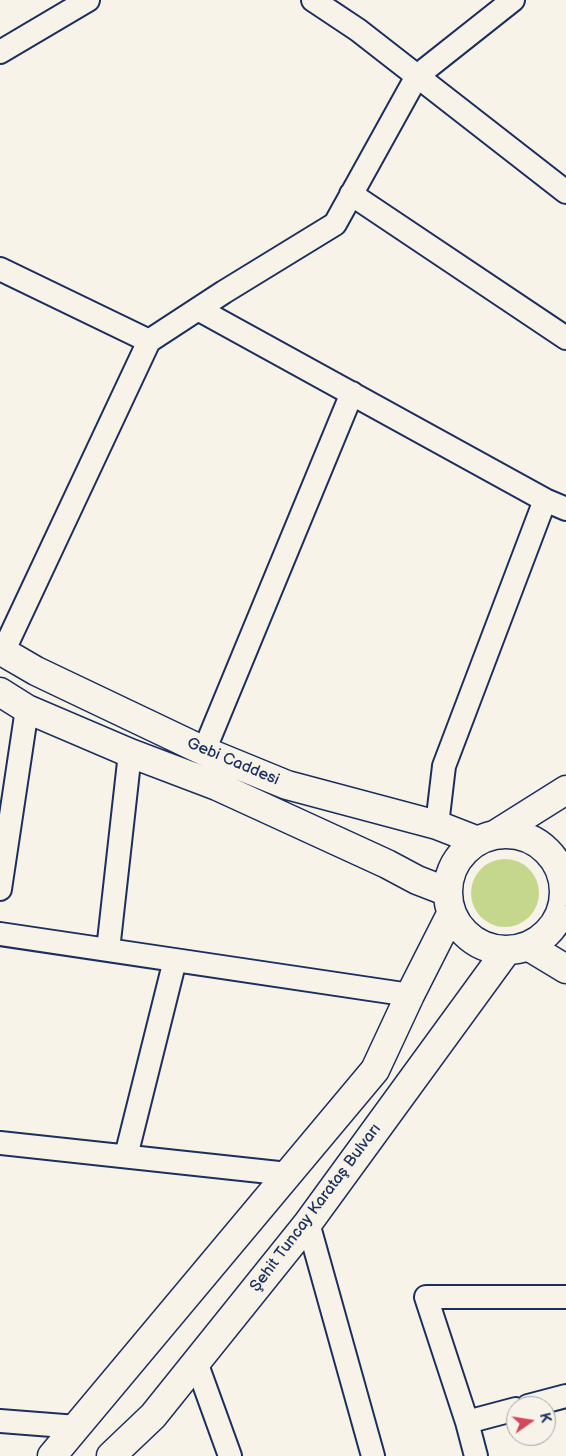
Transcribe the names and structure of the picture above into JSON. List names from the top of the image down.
{
  "streets": {
    "main road": ["Gebi Caddesi", "Şehit Tuncay Karataş Bulvarı"]
  },
  "crossings": [
    ["Gebi Caddesi", "Şehit Tuncay Karataş Bulvarı"]
  ],
  "north": "right"
}
